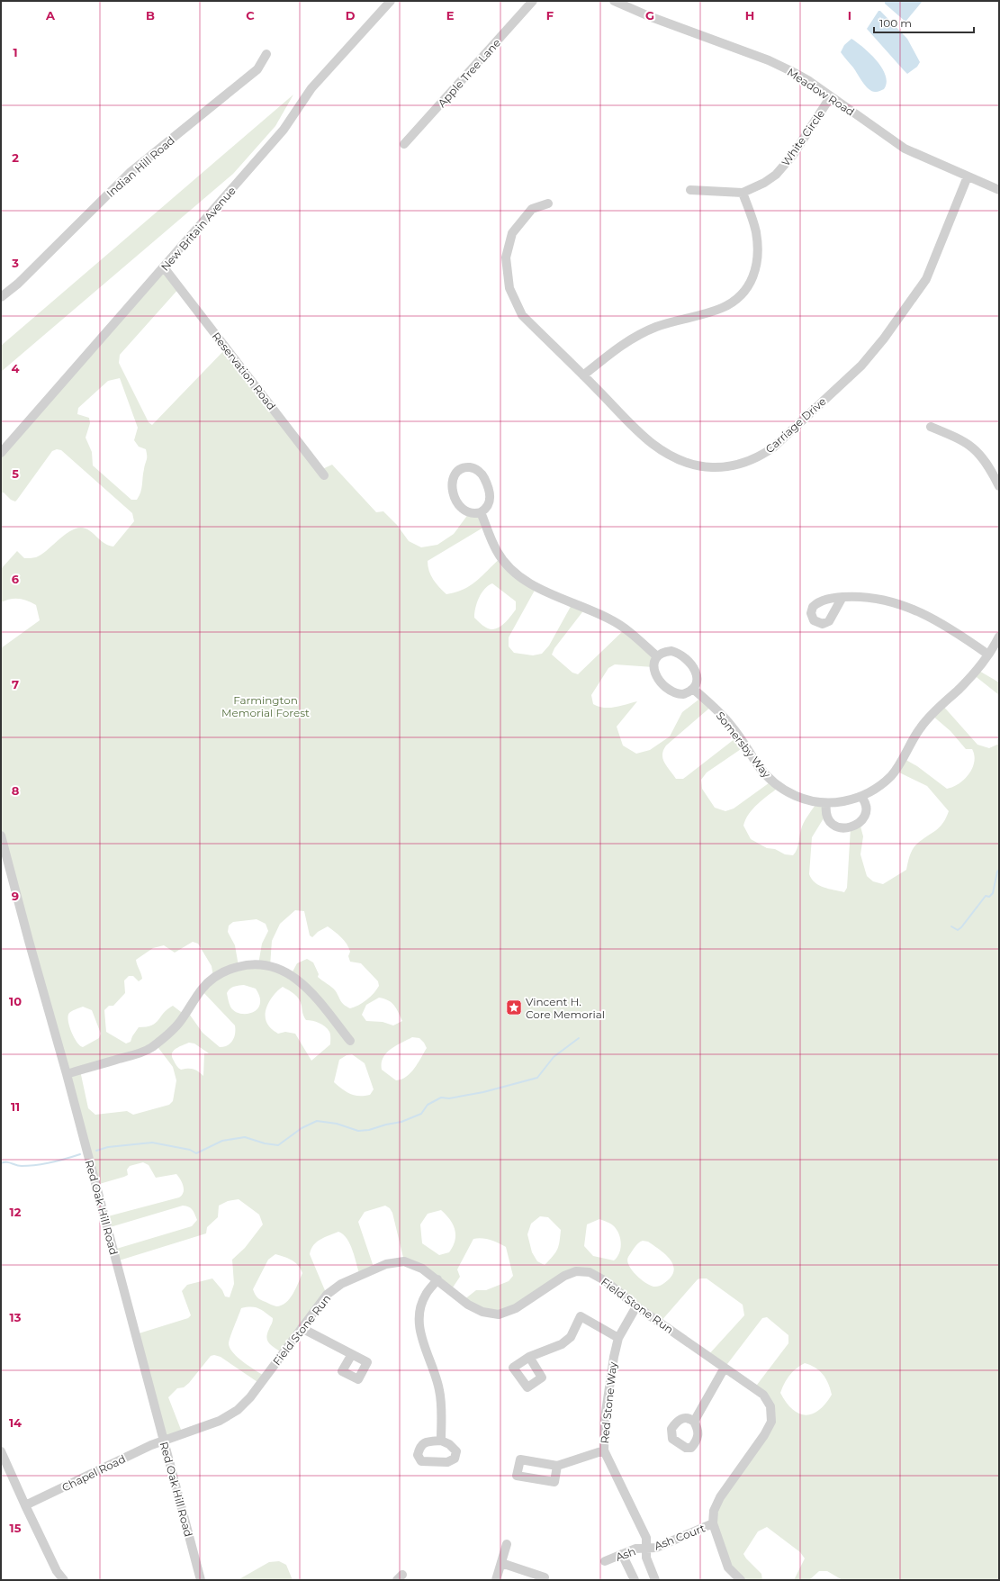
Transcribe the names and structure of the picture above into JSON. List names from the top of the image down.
{
  "streets": {
    "street": [
      "Apple Tree Lane",
      "Meadow Road",
      "White Circle",
      "Indian Hill Road",
      "New Britain Avenue",
      "Reservation Road",
      "Carriage Drive",
      "Somersby Way",
      "Red Oak Hill Road",
      "Field Stone Run",
      "Red Stone Way",
      "Chapel Road",
      "Ash Court",
      "Ash"
    ]
  },
  "crossings": [
    ["Meadow Road", "White Circle"],
    ["Meadow Road", "Carriage Drive"],
    ["New Britain Avenue", "Reservation Road"],
    ["Red Oak Hill Road", "Field Stone Run"],
    ["Red Oak Hill Road", "Chapel Road"],
    ["Field Stone Run", "Red Stone Way"],
    ["Field Stone Run", "Chapel Road"],
    ["Field Stone Run", "Ash Court"],
    ["Red Stone Way", "Ash Court"],
    ["Red Stone Way", "Ash"],
    ["Ash Court", "Ash"]
  ],
  "parks": ["Farmington Memorial Forest"],
  "places": {
    "place": ["Vincent H. Core Memorial"]
  },
  "scale_bar": "100 m",
  "grid": {
    "columns": [
      "A",
      "B",
      "C",
      "D",
      "E",
      "F",
      "G",
      "H",
      "I"
    ],
    "rows": [
      "1",
      "2",
      "3",
      "4",
      "5",
      "6",
      "7",
      "8",
      "9",
      "10",
      "11",
      "12",
      "13",
      "14",
      "15"
    ]
  }
}
